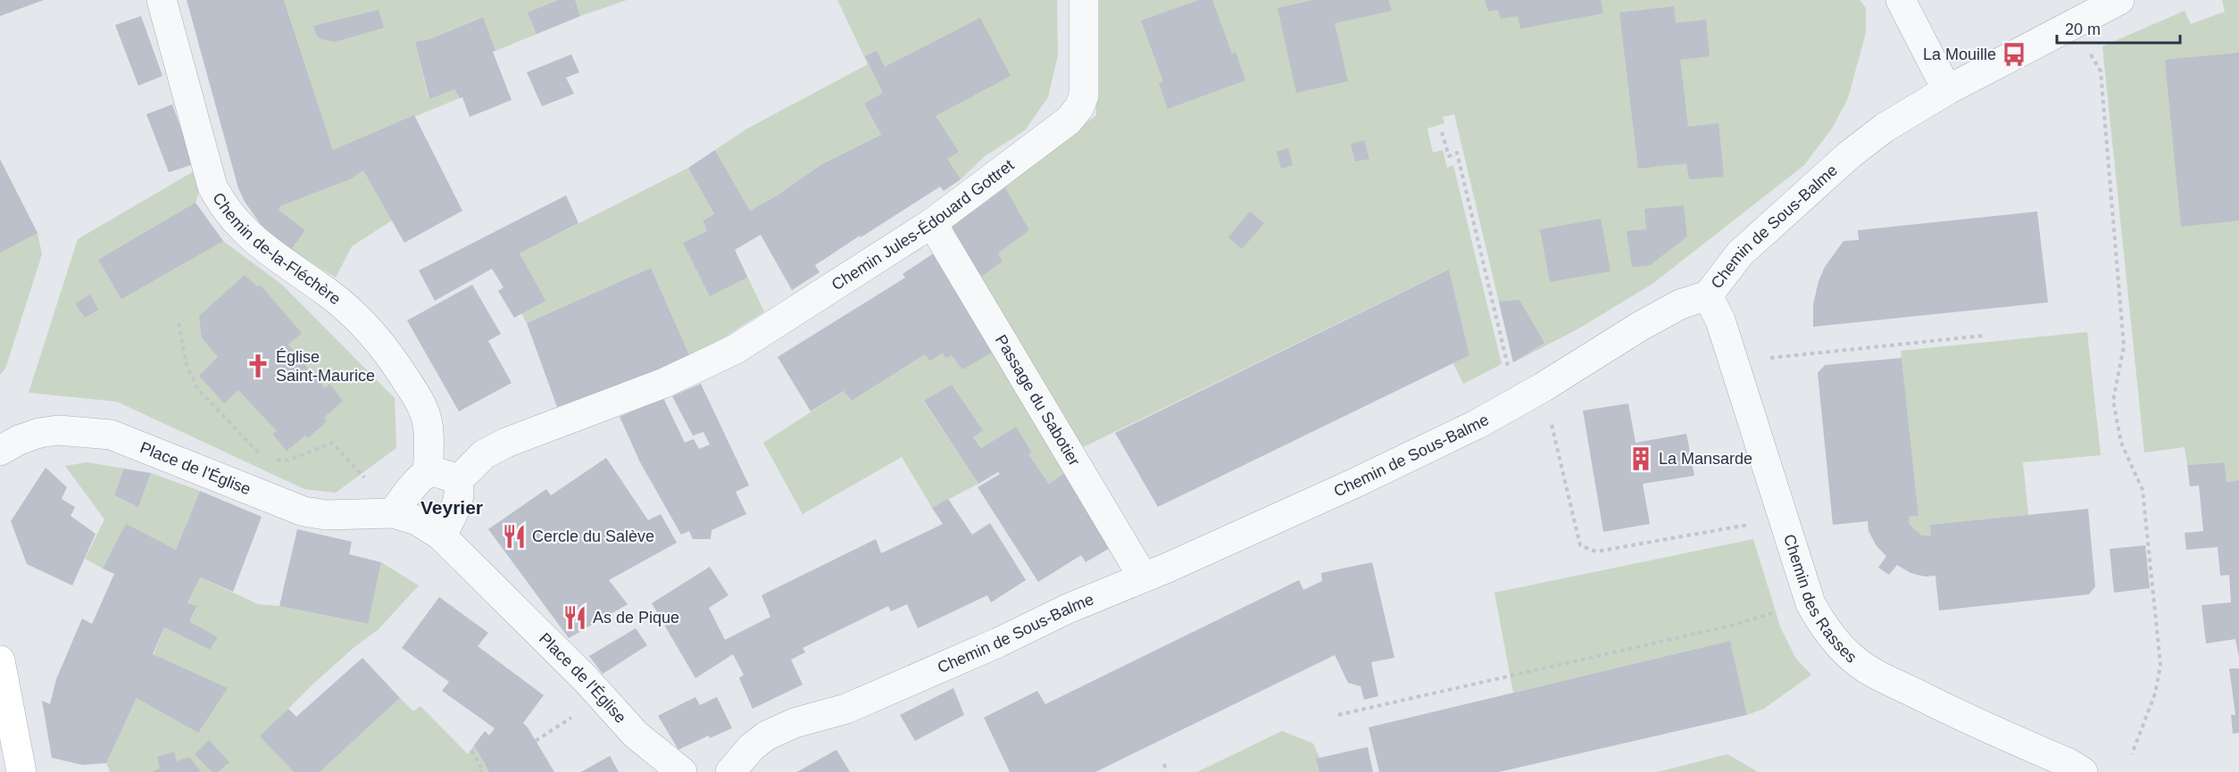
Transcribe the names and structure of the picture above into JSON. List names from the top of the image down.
{
  "streets": {
    "street": [
      "Chemin Jules-Édouard Gottret",
      "Chemin de Sous-Balme",
      "Chemin de-la-Fléchère",
      "Passage du Sabotier",
      "Place de l'Église",
      "Chemin des Rasses"
    ]
  },
  "crossings": [
    ["Chemin Jules-Édouard Gottret", "Passage du Sabotier"],
    ["Chemin de Sous-Balme", "Passage du Sabotier"],
    ["Chemin de Sous-Balme", "Chemin des Rasses"]
  ],
  "districts": ["Veyrier"],
  "places": {
    "bus stop": ["La Mouille"],
    "church": ["Église Saint-Maurice"],
    "building": ["La Mansarde"],
    "restaurant": ["Cercle du Salève", "As de Pique"]
  },
  "scale_bar": "20 m"
}
